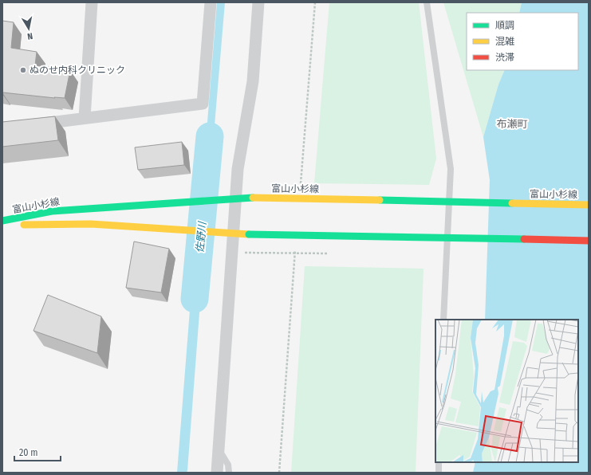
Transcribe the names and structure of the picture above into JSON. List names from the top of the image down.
{
  "streets": {
    "main road": ["富山小杉線"]
  },
  "districts": ["布瀬町"],
  "water": ["佐野川"],
  "places": ["ぬのせ内科クリニック"],
  "legend": ["順調", "混雑", "渋滞"],
  "scale_bar": "20 m",
  "north": "bottom"
}
